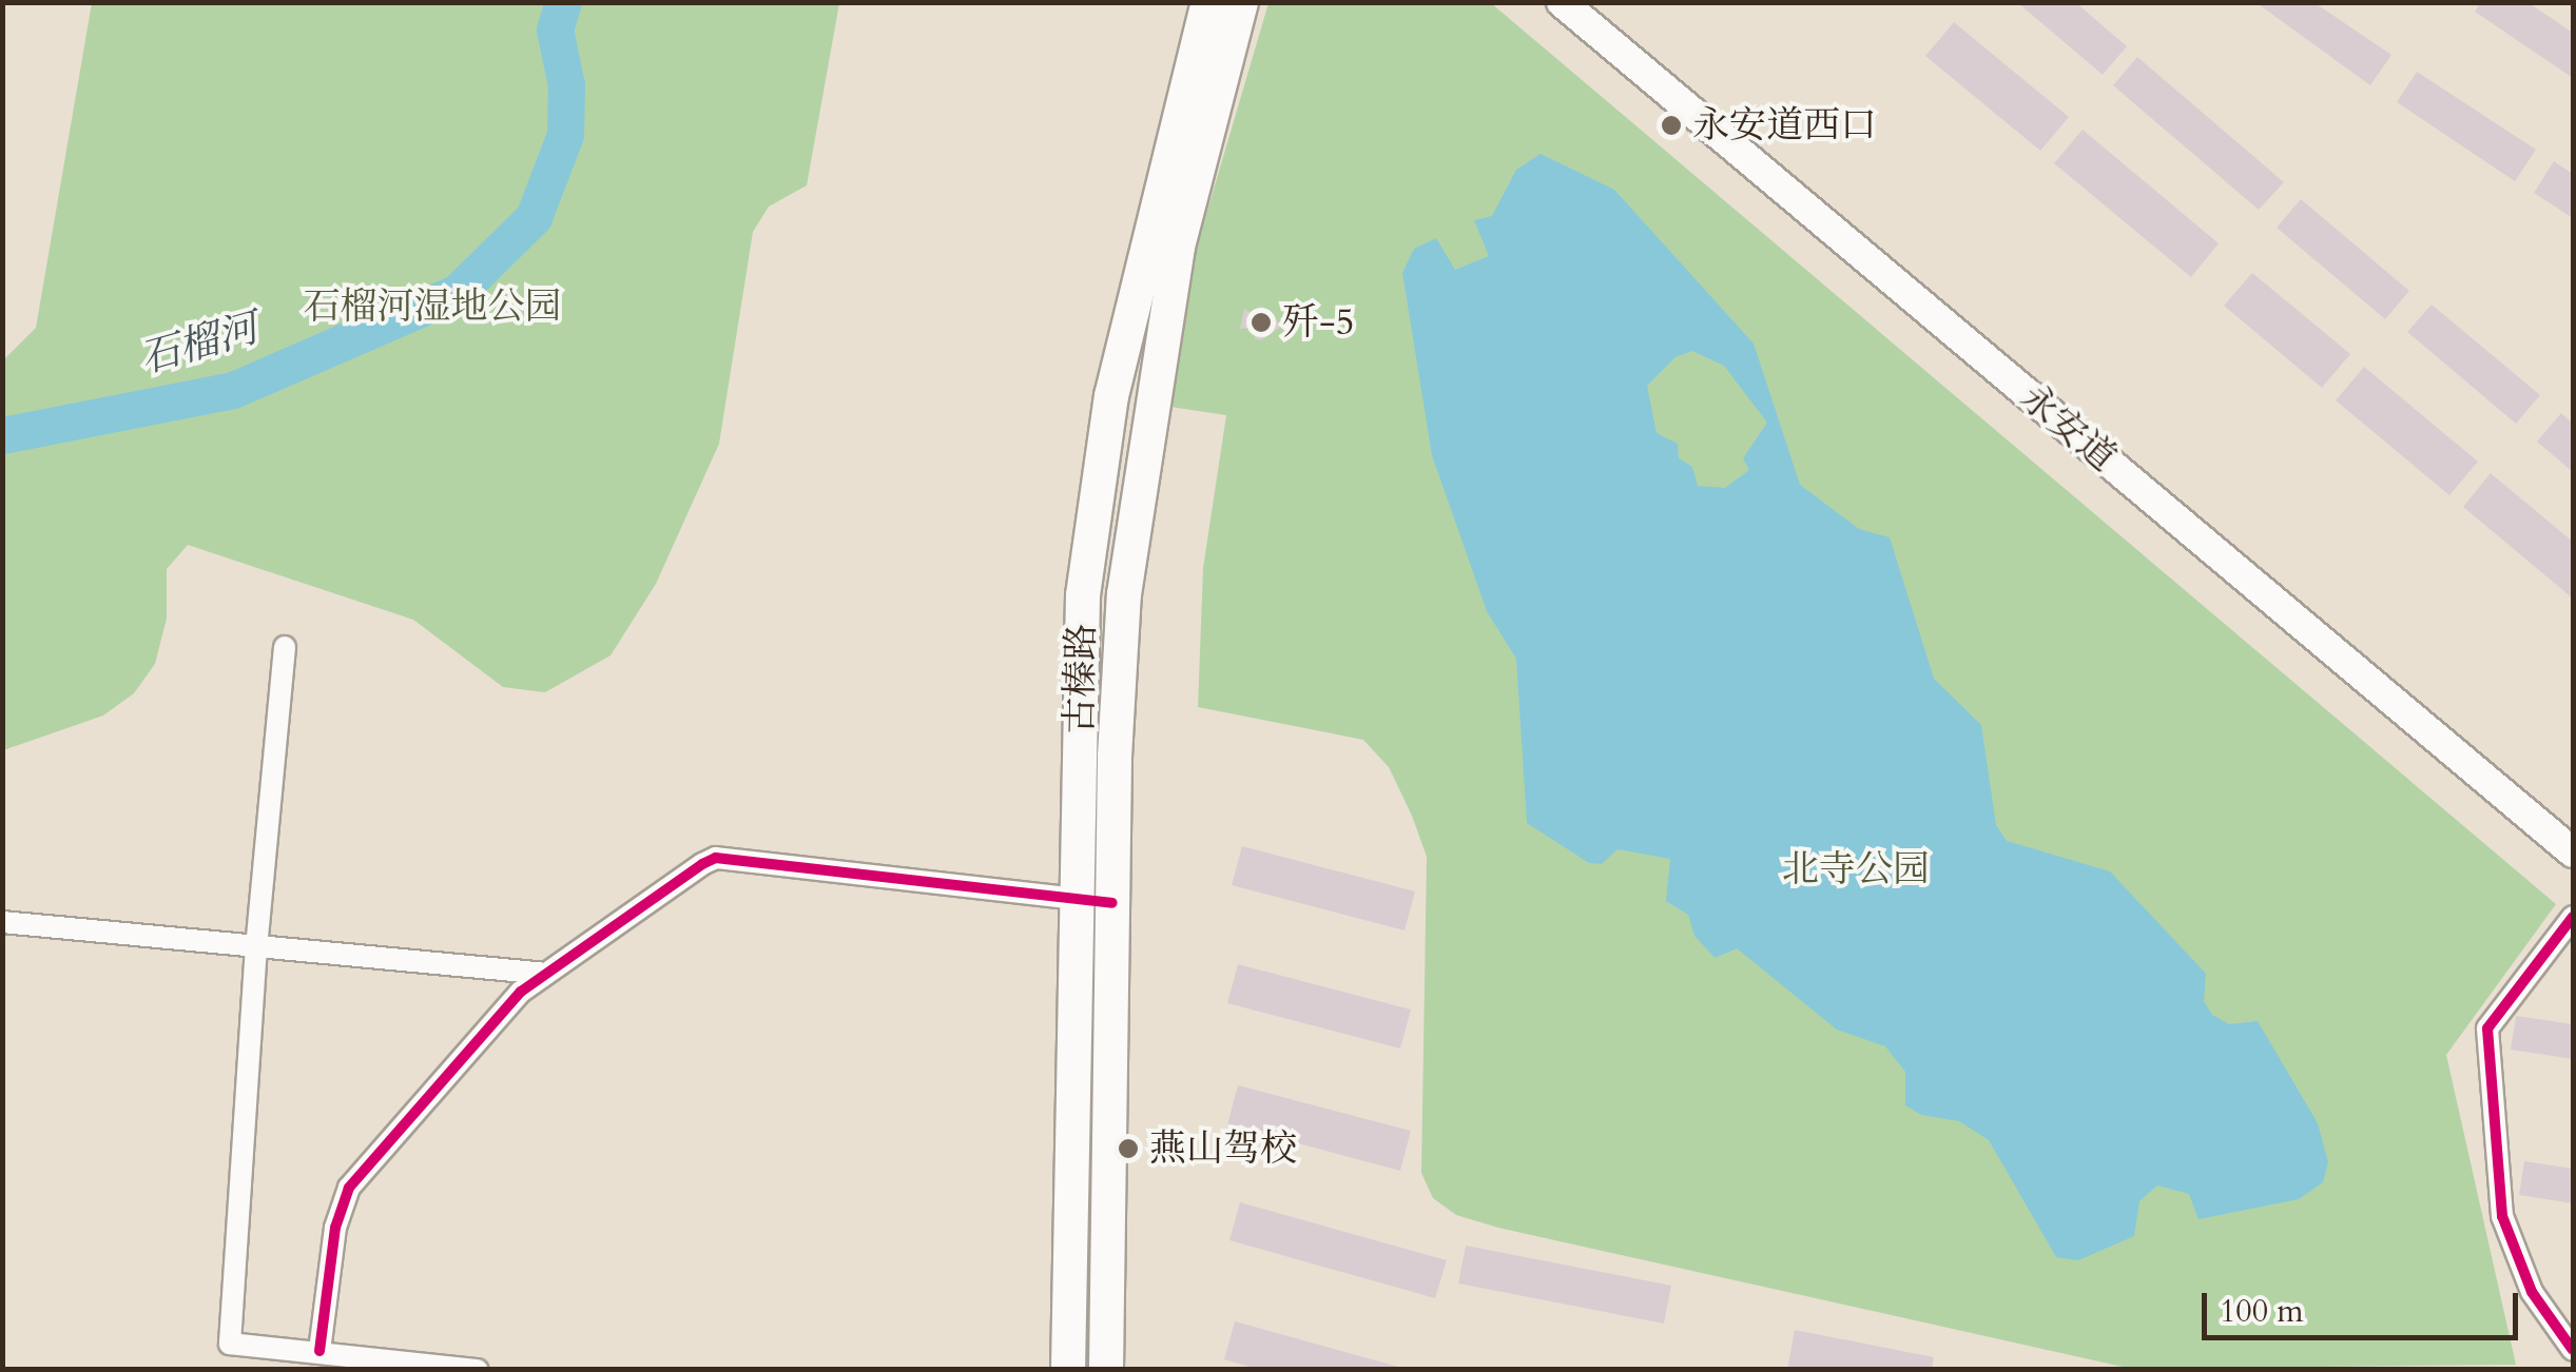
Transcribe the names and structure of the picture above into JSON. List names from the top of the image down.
{
  "streets": {
    "main road": ["永安道", "古榛路"]
  },
  "water": ["石榴河"],
  "parks": ["石榴河湿地公园", "北寺公园"],
  "places": ["永安道西口", "歼-5", "燕山驾校"],
  "scale_bar": "100 m"
}
